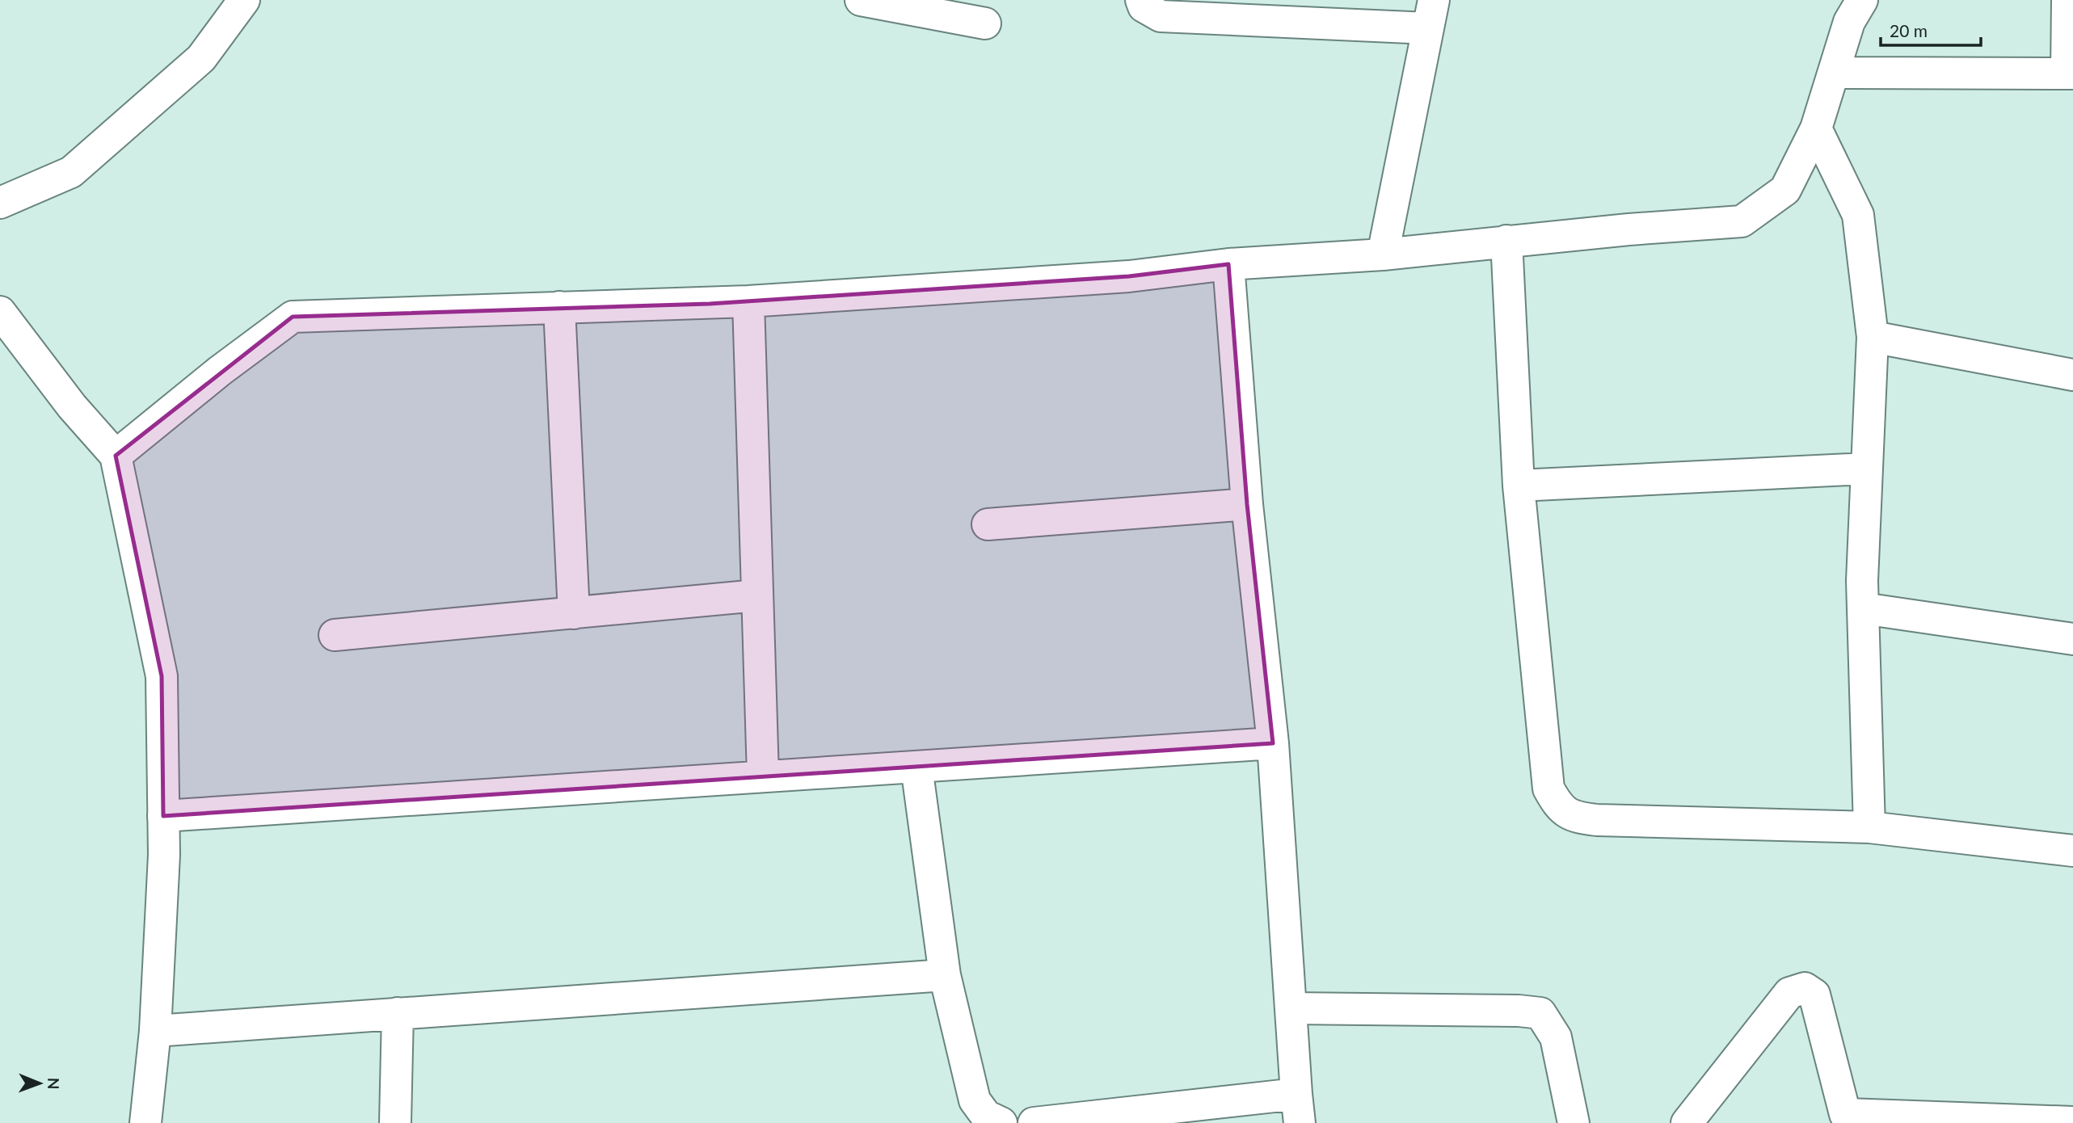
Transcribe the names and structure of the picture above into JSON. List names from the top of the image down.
{
  "scale_bar": "20 m",
  "north": "right"
}
